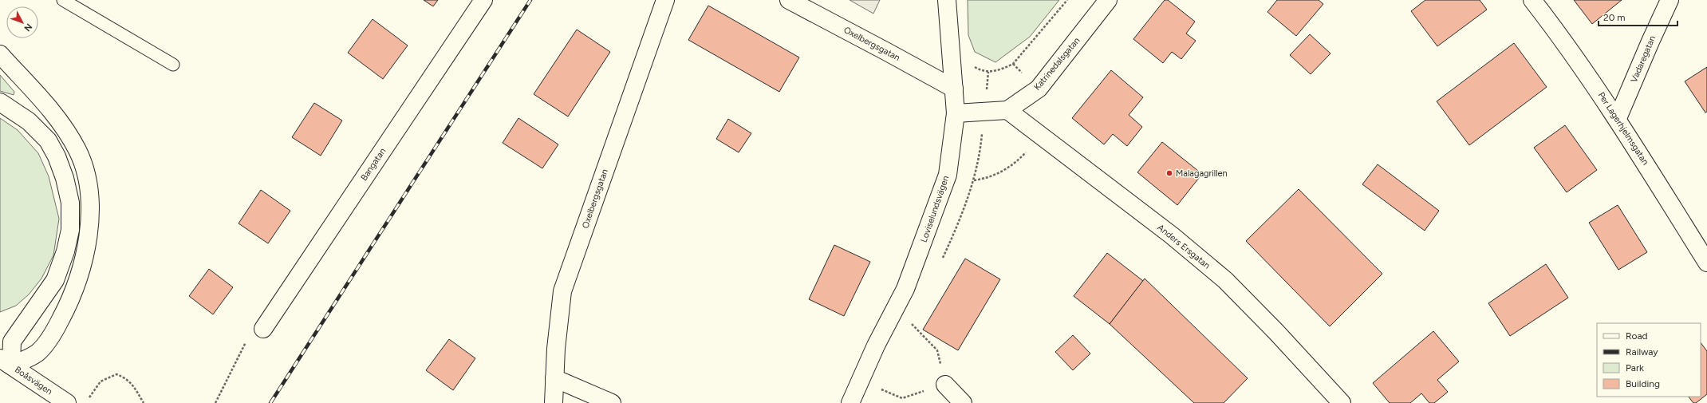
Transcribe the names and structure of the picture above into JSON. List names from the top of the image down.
{
  "streets": {
    "main road": [
      "Oxelbergsgatan",
      "Vadaregatan",
      "Katrinedalsgatan",
      "Per Lagerhjelmsgatan",
      "Bangatan",
      "Loviselundsvägen",
      "Anders Ersgatan",
      "Boåsvägen"
    ]
  },
  "crossings": [
    ["Oxelbergsgatan", "Loviselundsvägen"],
    ["Vadaregatan", "Per Lagerhjelmsgatan"],
    ["Katrinedalsgatan", "Anders Ersgatan"]
  ],
  "places": ["Malagagrillen"],
  "legend": [
    "Road",
    "Railway",
    "Park",
    "Building"
  ],
  "scale_bar": "20 m",
  "north": "bottom right"
}
